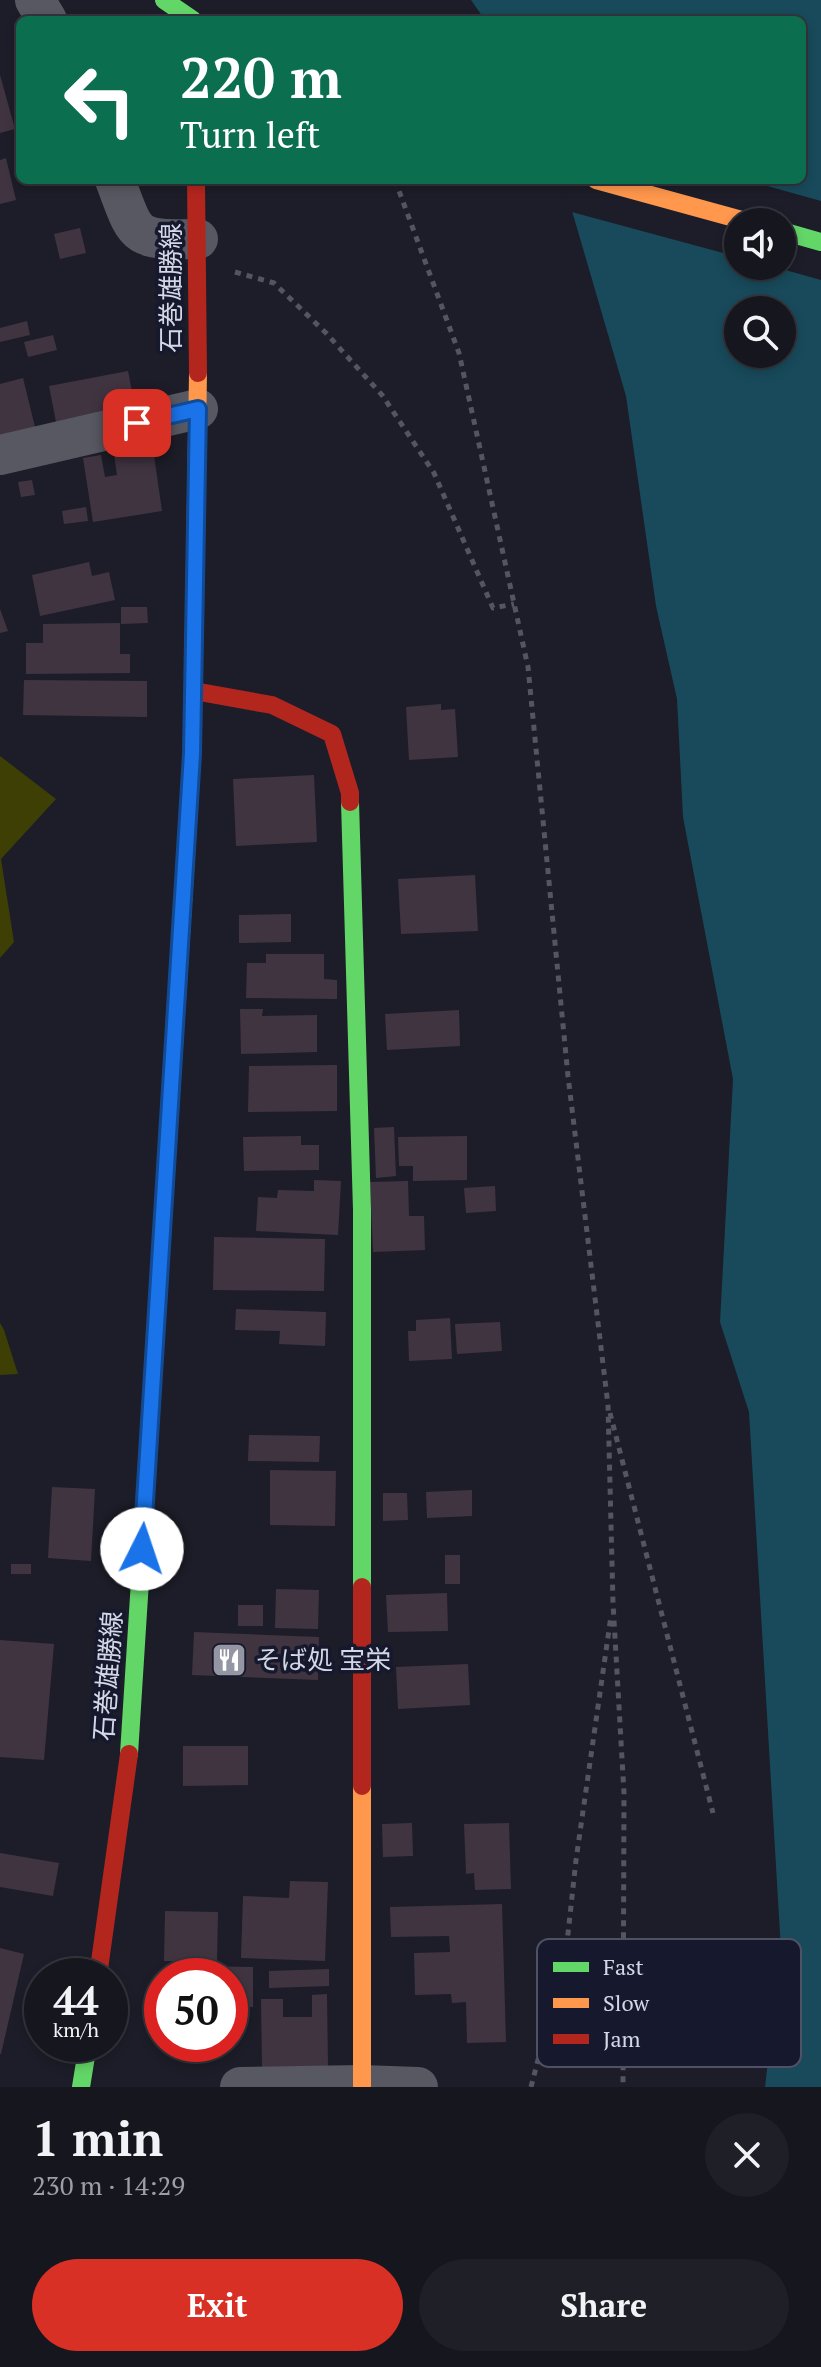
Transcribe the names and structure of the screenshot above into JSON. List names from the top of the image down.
{
  "streets": {
    "main road": ["石巻雄勝線"]
  },
  "places": {
    "restaurant": ["そば処 宝栄"]
  },
  "legend": ["Fast", "Slow", "Jam"],
  "page": {
    "turn": ["220 m", "Turn left"],
    "speed": "44 km/h",
    "limit": "50",
    "heading": ["1 min", "230 m · 14:29"],
    "buttons": ["Exit", "Share"]
  }
}
